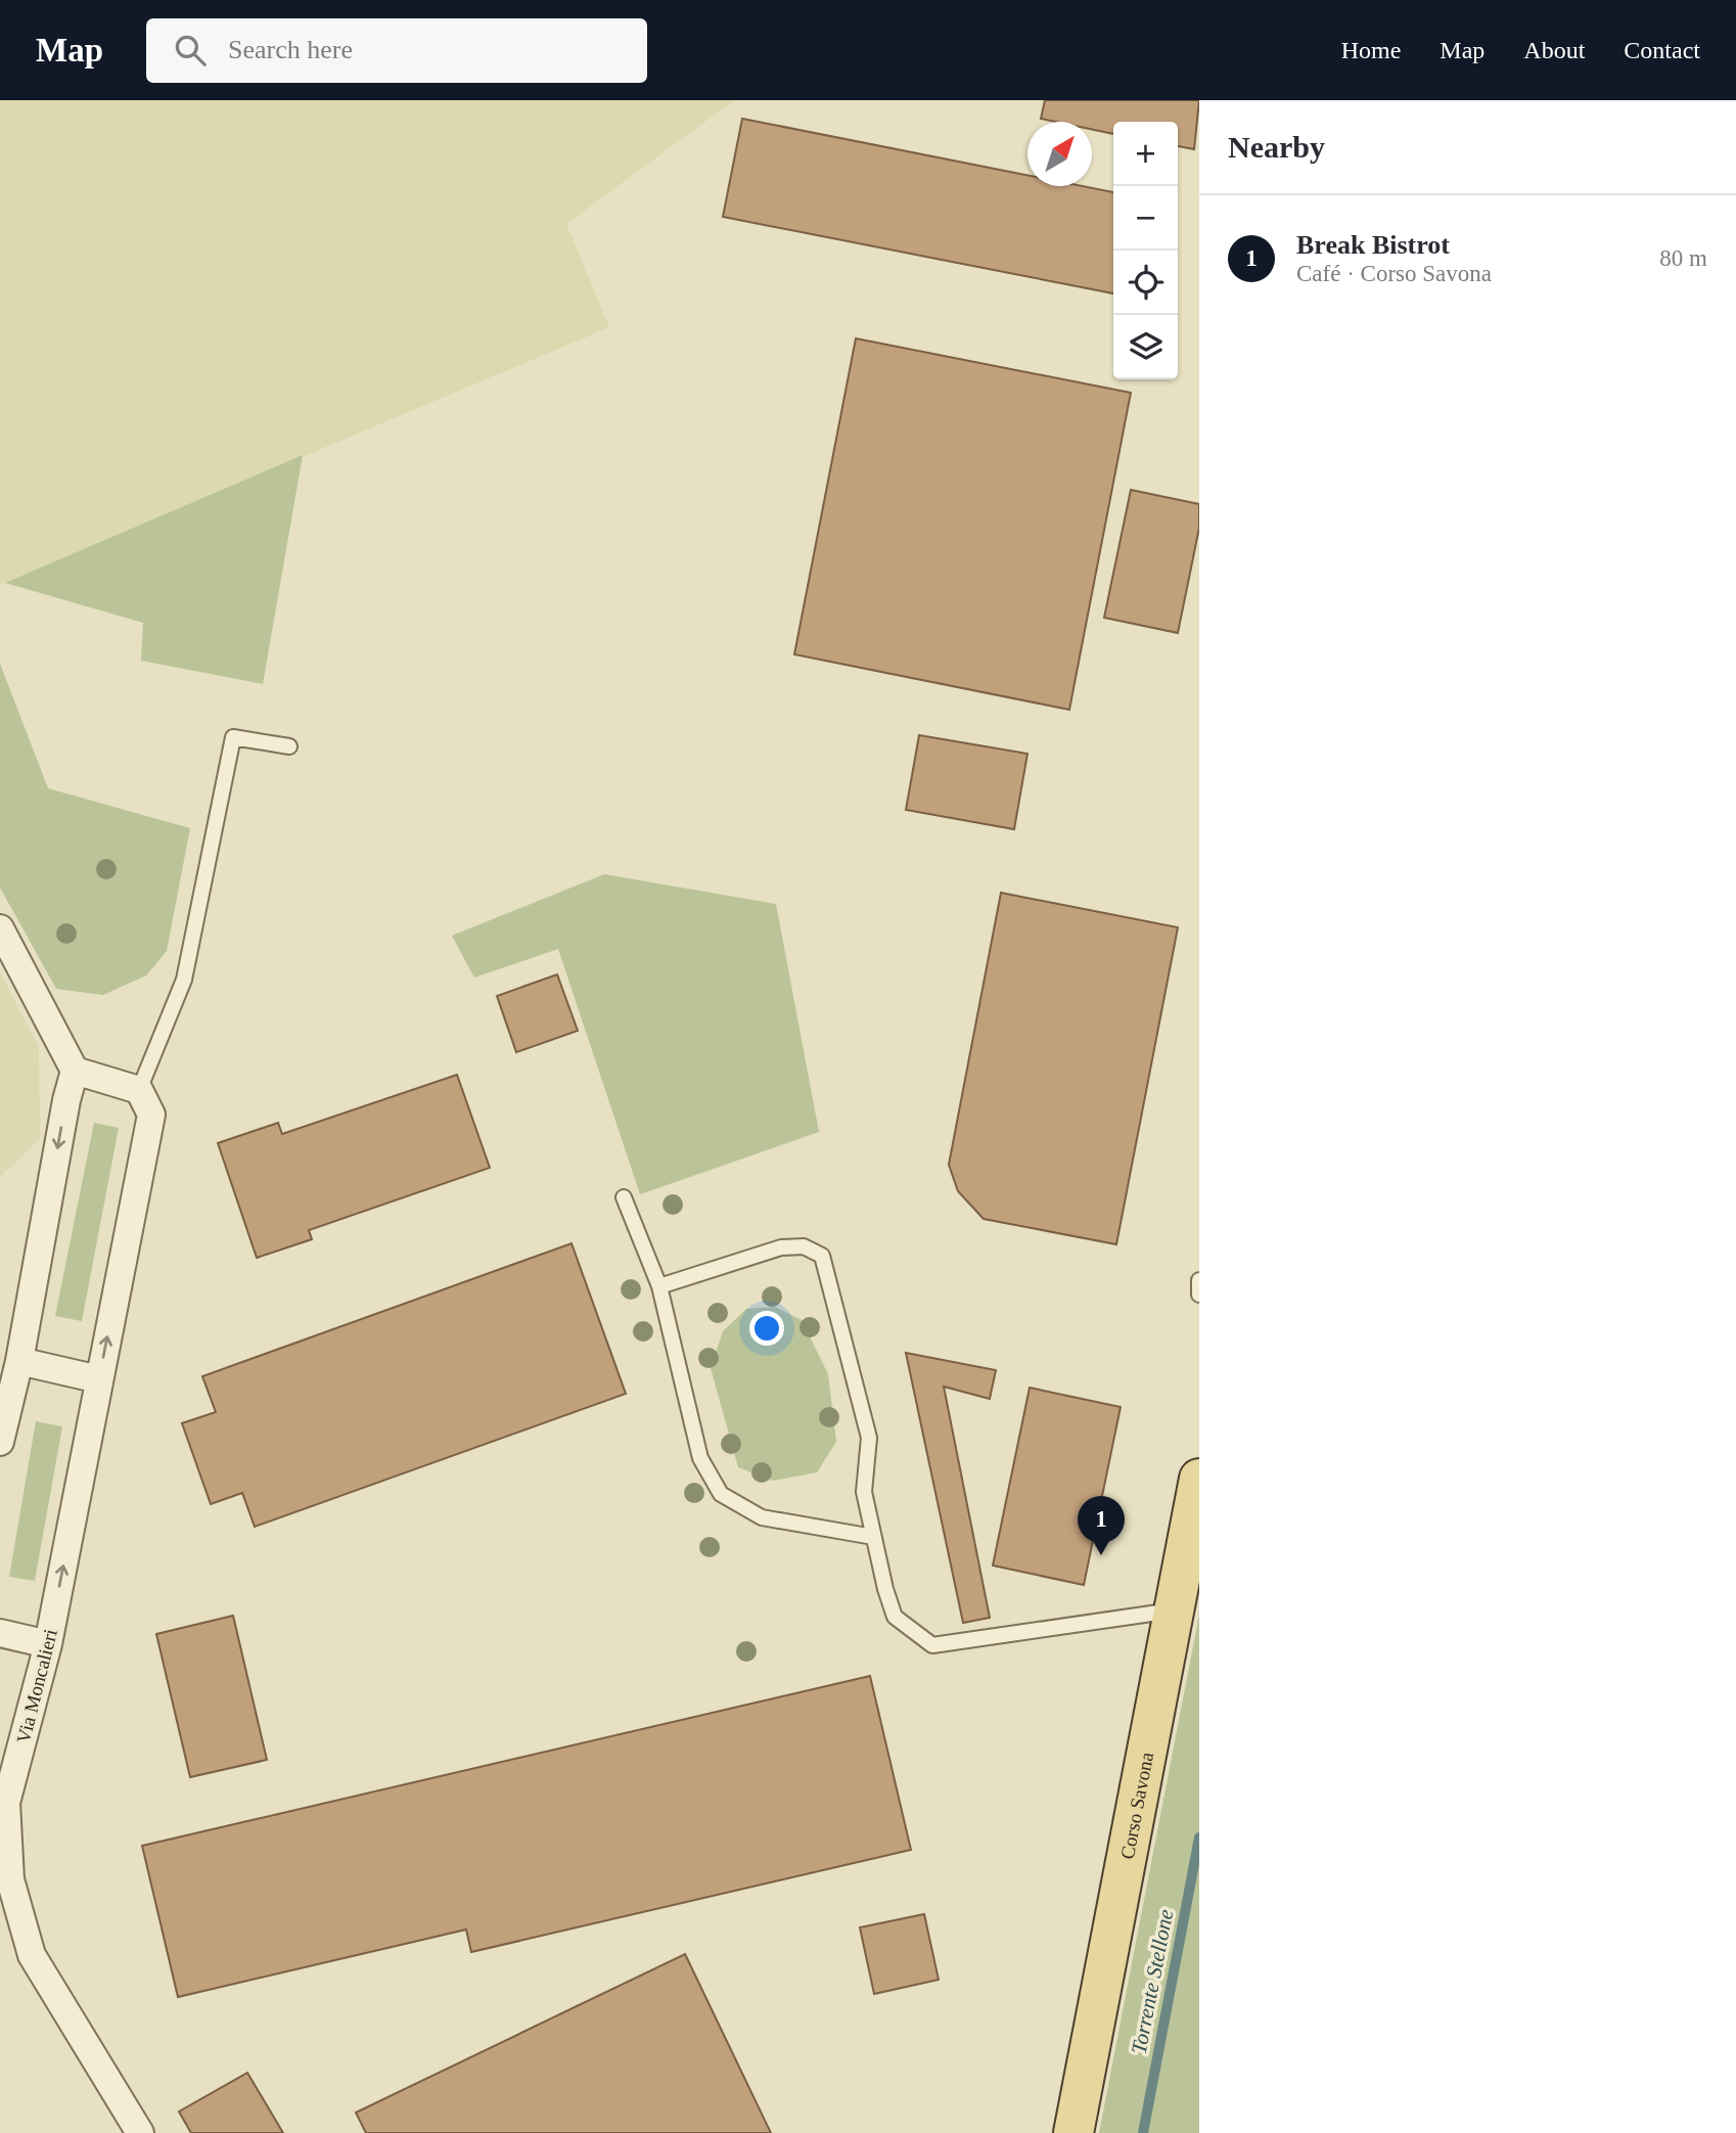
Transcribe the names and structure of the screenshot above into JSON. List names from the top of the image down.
{
  "streets": {
    "main road": ["Corso Savona"],
    "street": ["Via Moncalieri"]
  },
  "water": ["Torrente Stellone"],
  "north": "top right",
  "page": {
    "header": "Map",
    "search": "Search here",
    "nav": [
      "Home",
      "Map",
      "About",
      "Contact"
    ],
    "heading": "Nearby",
    "map_buttons": ["+", "−"],
    "list": [
      {
        "mark": "1",
        "name": "Break Bistrot",
        "note": "Café · Corso Savona",
        "value": "80 m"
      }
    ],
    "pins": "1"
  }
}
